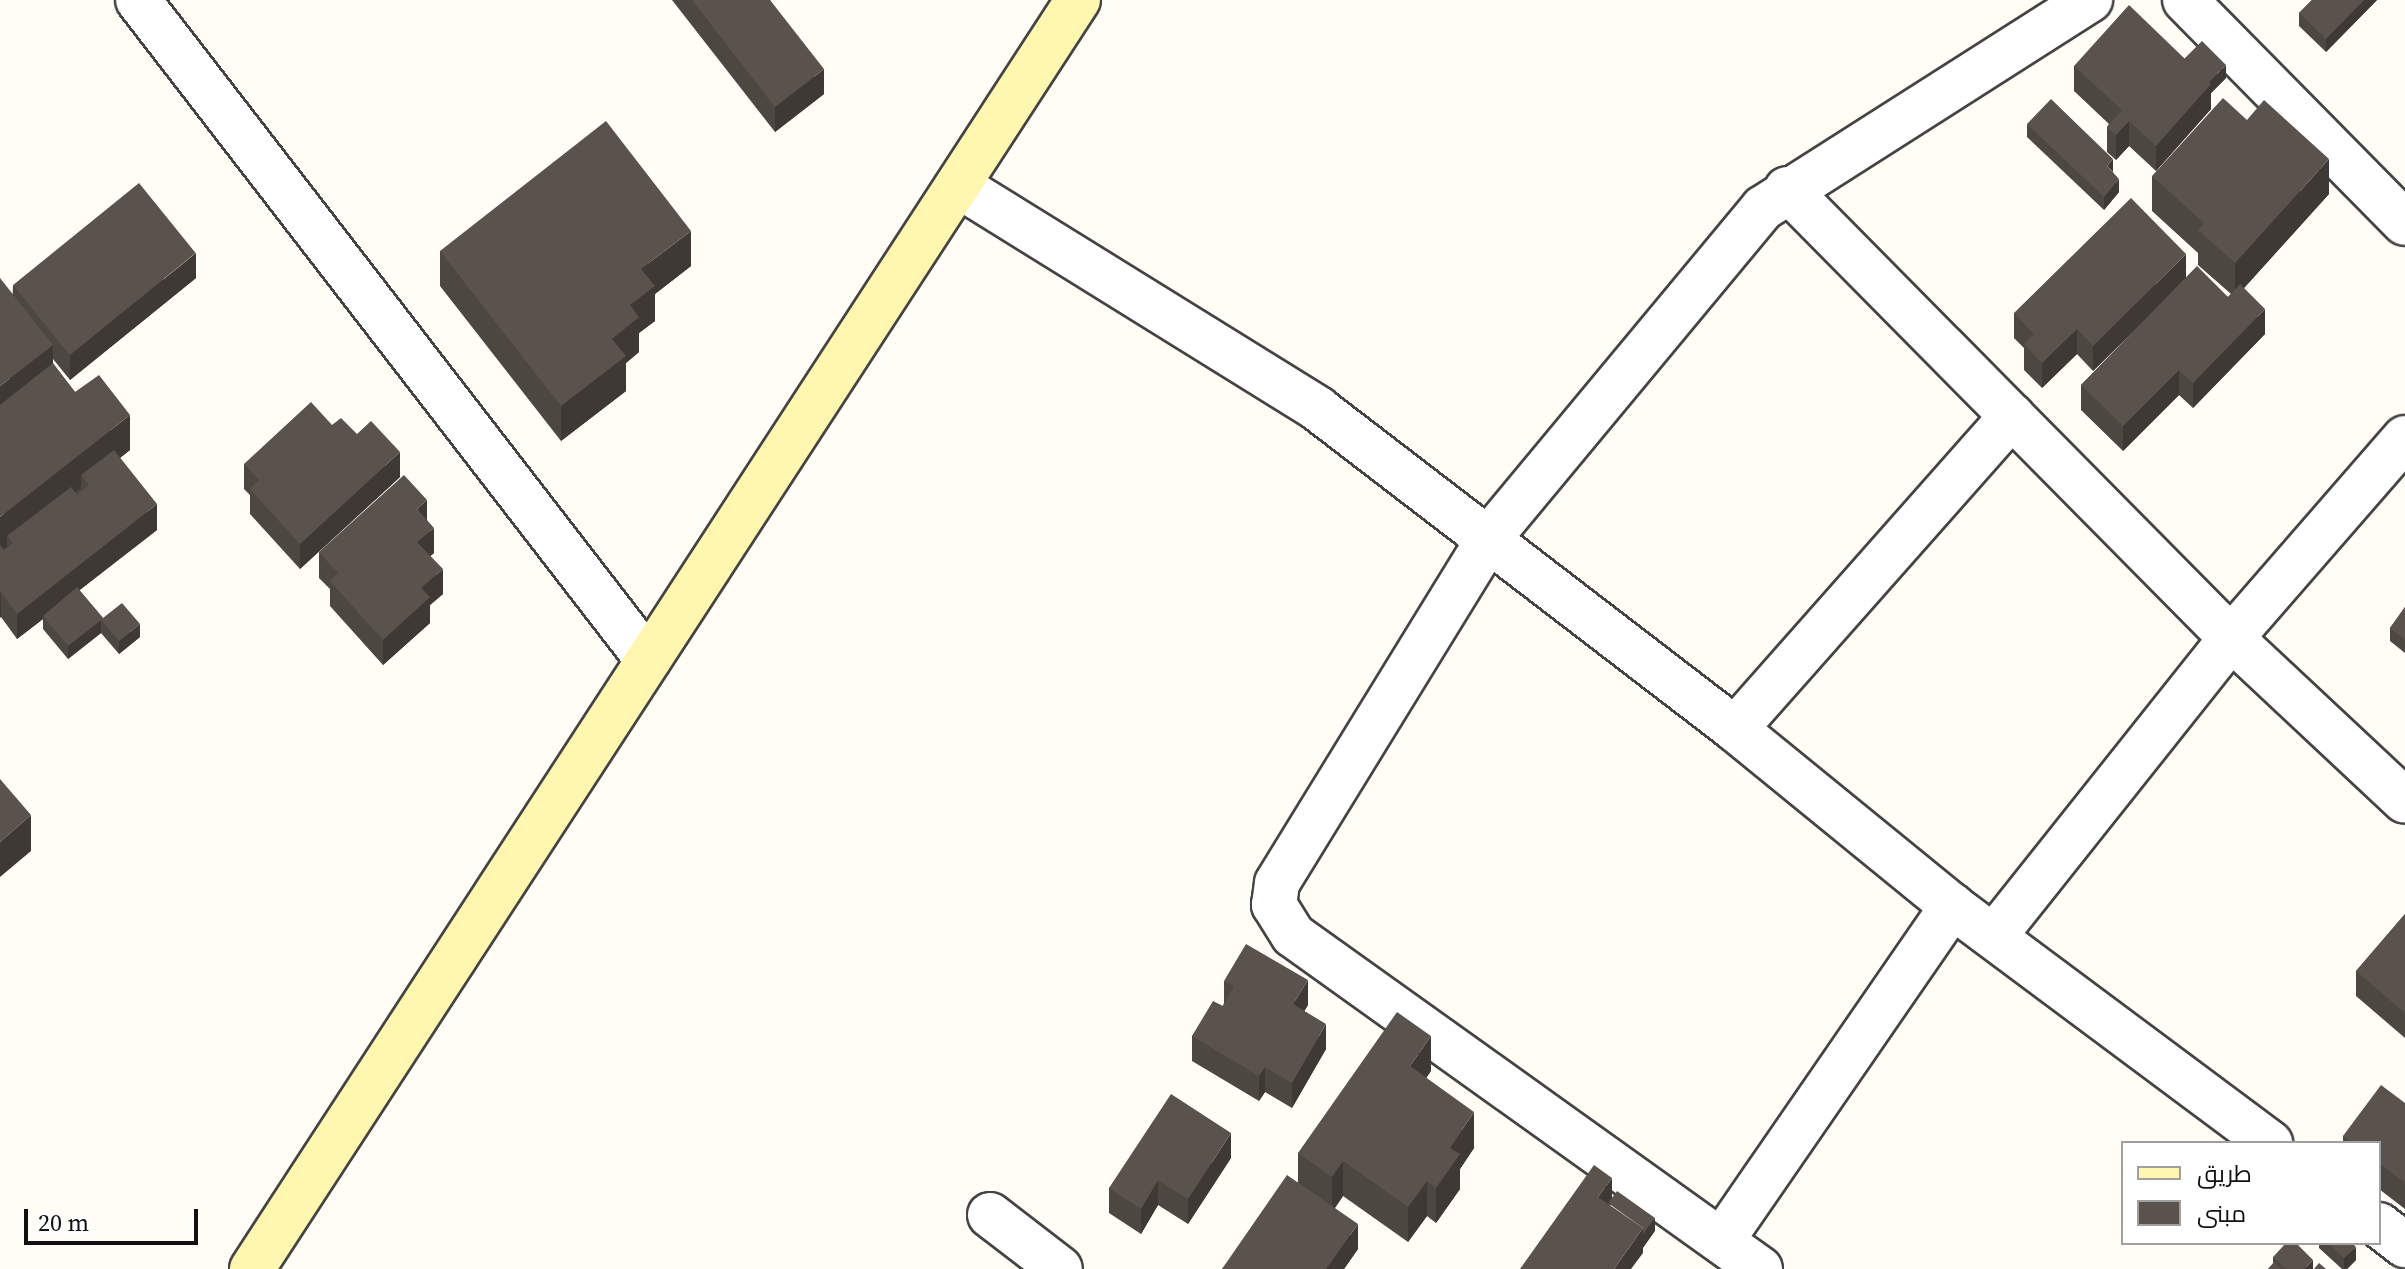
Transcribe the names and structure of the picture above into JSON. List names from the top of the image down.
{
  "legend": ["طريق", "مبنى"],
  "scale_bar": "20 m"
}
